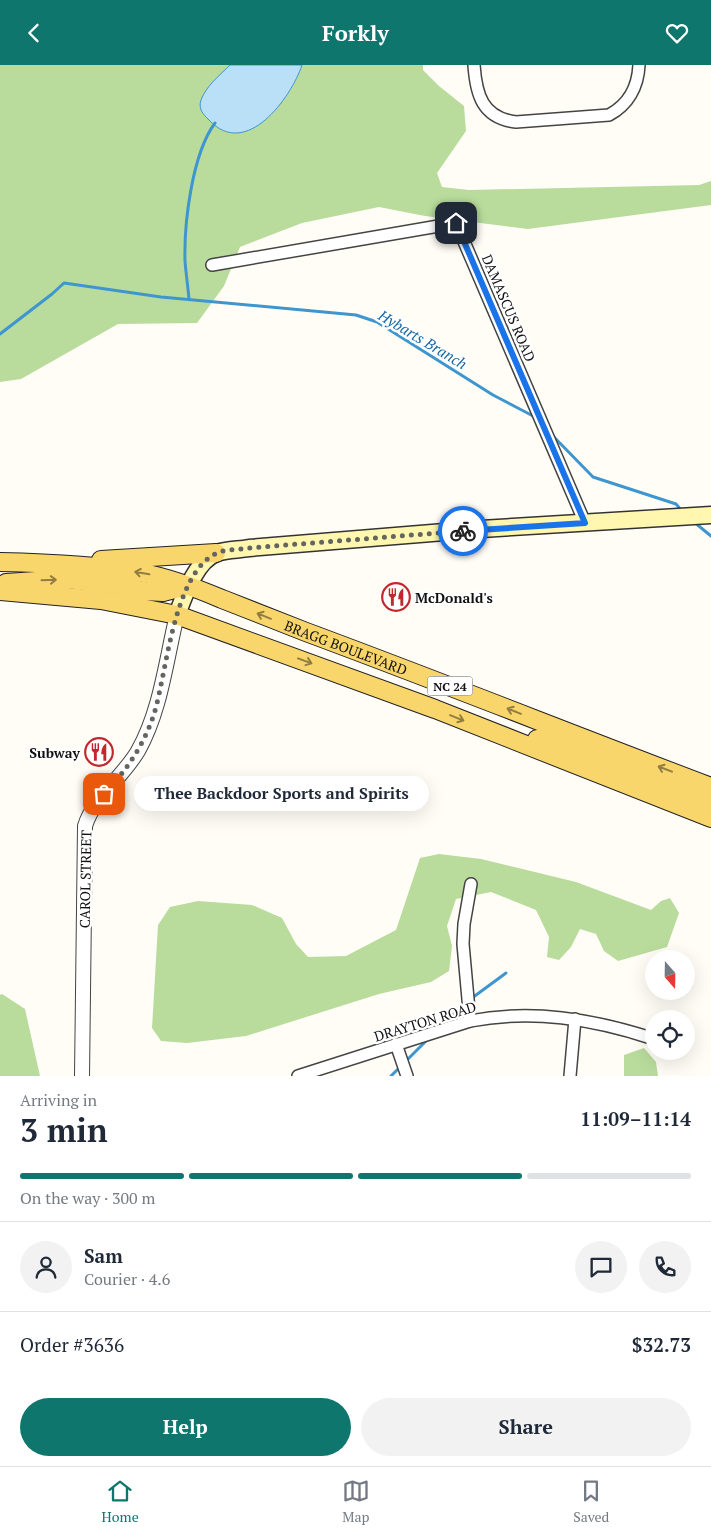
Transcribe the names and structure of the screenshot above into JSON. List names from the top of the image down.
{
  "streets": {
    "main road": ["BRAGG BOULEVARD", "NC 24"],
    "street": ["DAMASCUS ROAD", "CAROL STREET", "DRAYTON ROAD"]
  },
  "crossings": [
    ["BRAGG BOULEVARD", "CAROL STREET"]
  ],
  "water": ["Hybarts Branch"],
  "places": {
    "restaurant": ["McDonald's", "Subway"],
    "other": ["Thee Backdoor Sports and Spirits"]
  },
  "north": "bottom",
  "page": {
    "header": "Forkly",
    "bubble": "Thee Backdoor Sports and Spirits",
    "heading": ["3 min", "Arriving in", "11:09–11:14"],
    "panel": [
      "Sam",
      "Courier · 4.6",
      "Order #3636",
      "$32.73"
    ],
    "bar": "On the way · 300 m",
    "buttons": ["Help", "Share"],
    "tabs": ["Home", "Map", "Saved"]
  }
}
